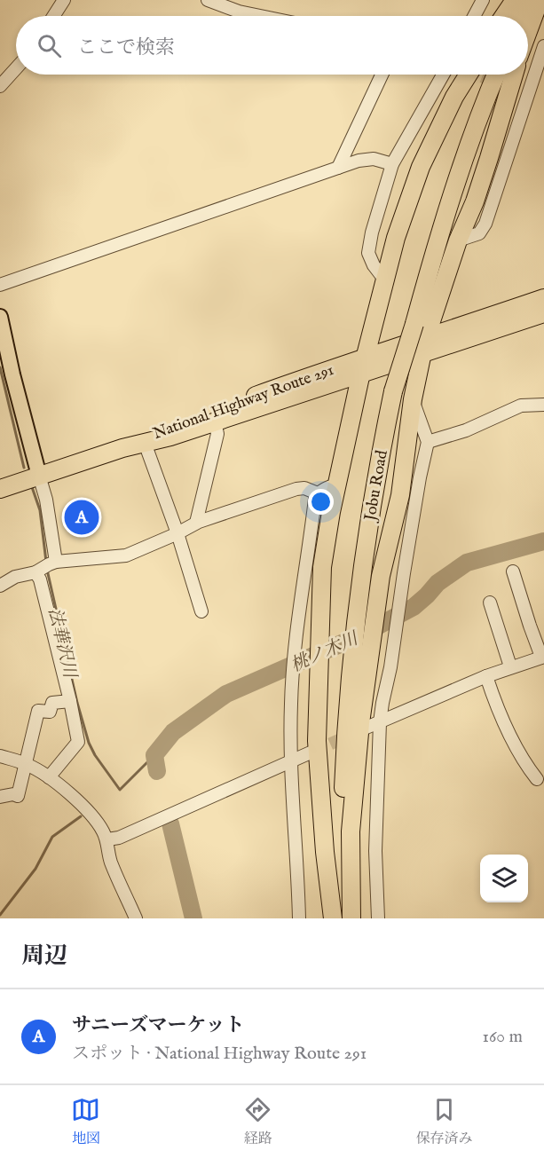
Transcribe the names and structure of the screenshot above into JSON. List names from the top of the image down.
{
  "streets": {
    "highway": ["National Highway Route 291", "Jobu Road"]
  },
  "water": ["法華沢川", "桃ノ木川"],
  "page": {
    "search": "ここで検索",
    "pins": "A",
    "heading": "周辺",
    "list": [
      {
        "mark": "A",
        "name": "サニーズマーケット",
        "note": "スポット · National Highway Route 291",
        "value": "160 m"
      }
    ],
    "nav": ["地図", "経路", "保存済み"]
  }
}
